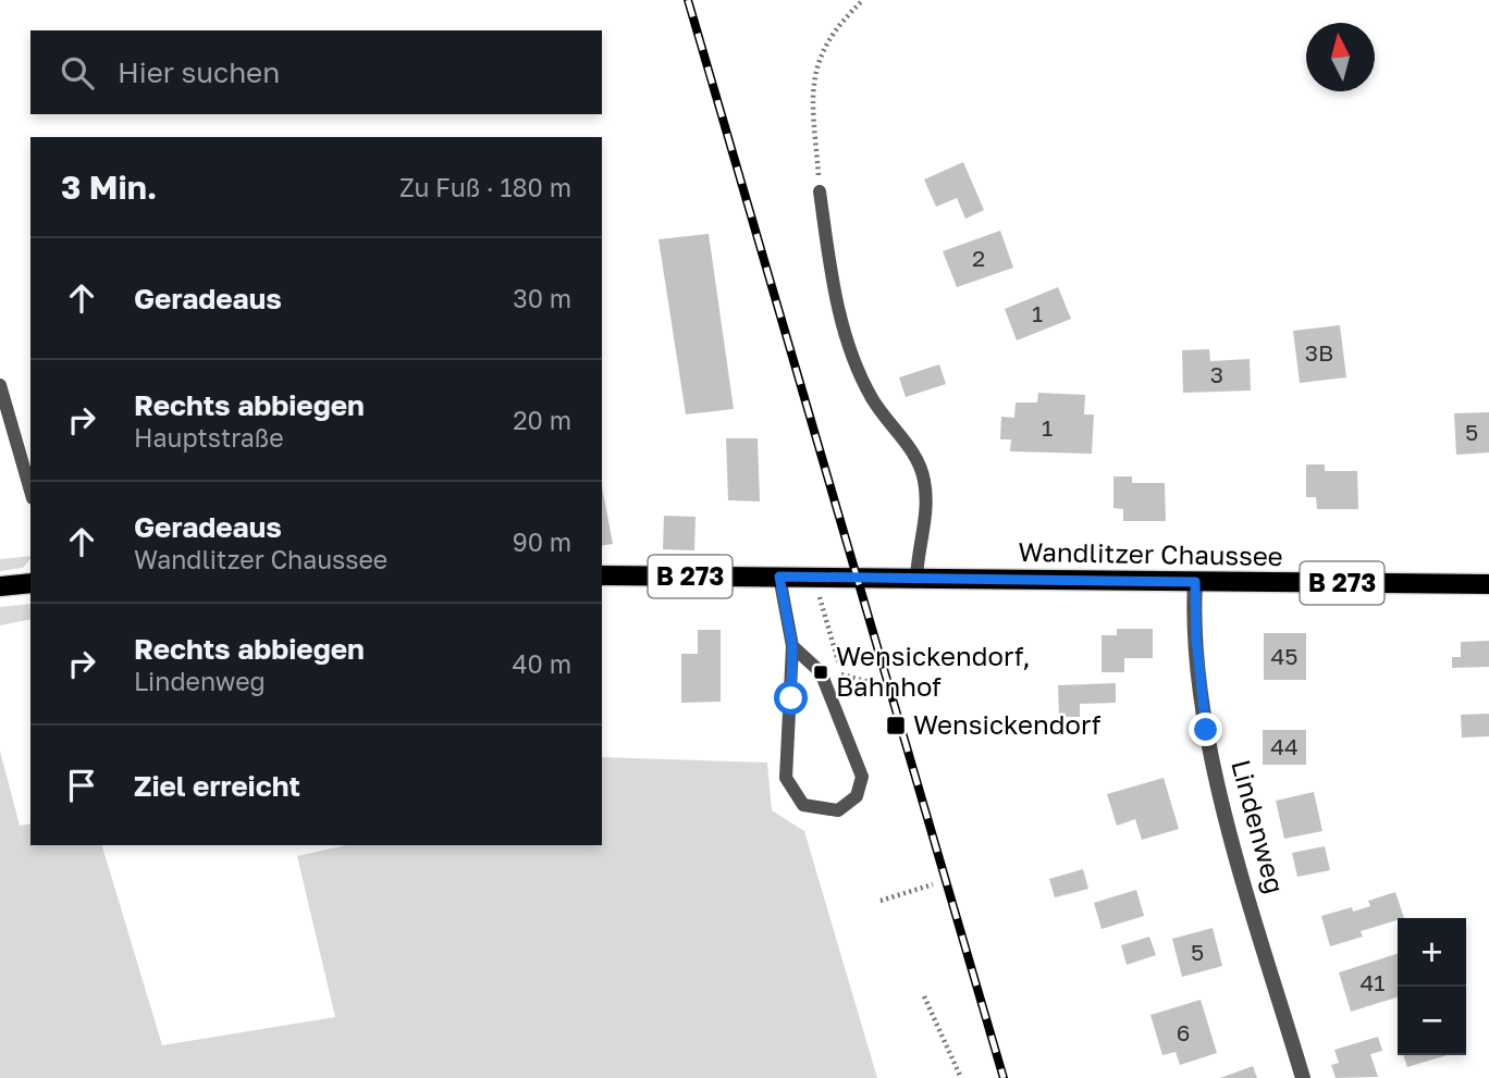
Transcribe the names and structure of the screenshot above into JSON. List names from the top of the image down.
{
  "streets": {
    "main road": ["Wandlitzer Chaussee", "B 273"],
    "street": ["Lindenweg"]
  },
  "crossings": [
    ["Wandlitzer Chaussee", "B 273"],
    ["Wandlitzer Chaussee", "Lindenweg"]
  ],
  "places": {
    "transit": ["Wensickendorf, Bahnhof", "Wensickendorf"]
  },
  "house_numbers": [
    "2",
    "1",
    "3B",
    "3",
    "1",
    "5",
    "45",
    "44",
    "5",
    "41",
    "6"
  ],
  "north": "top",
  "page": {
    "search": "Hier suchen",
    "heading": ["3 Min.", "Zu Fuß · 180 m"],
    "list": [
      ["Geradeaus", "30 m"],
      ["Rechts abbiegen", "Hauptstraße", "20 m"],
      ["Geradeaus", "Wandlitzer Chaussee", "90 m"],
      ["Rechts abbiegen", "Lindenweg", "40 m"],
      "Ziel erreicht"
    ],
    "map_buttons": ["+", "−"]
  }
}
